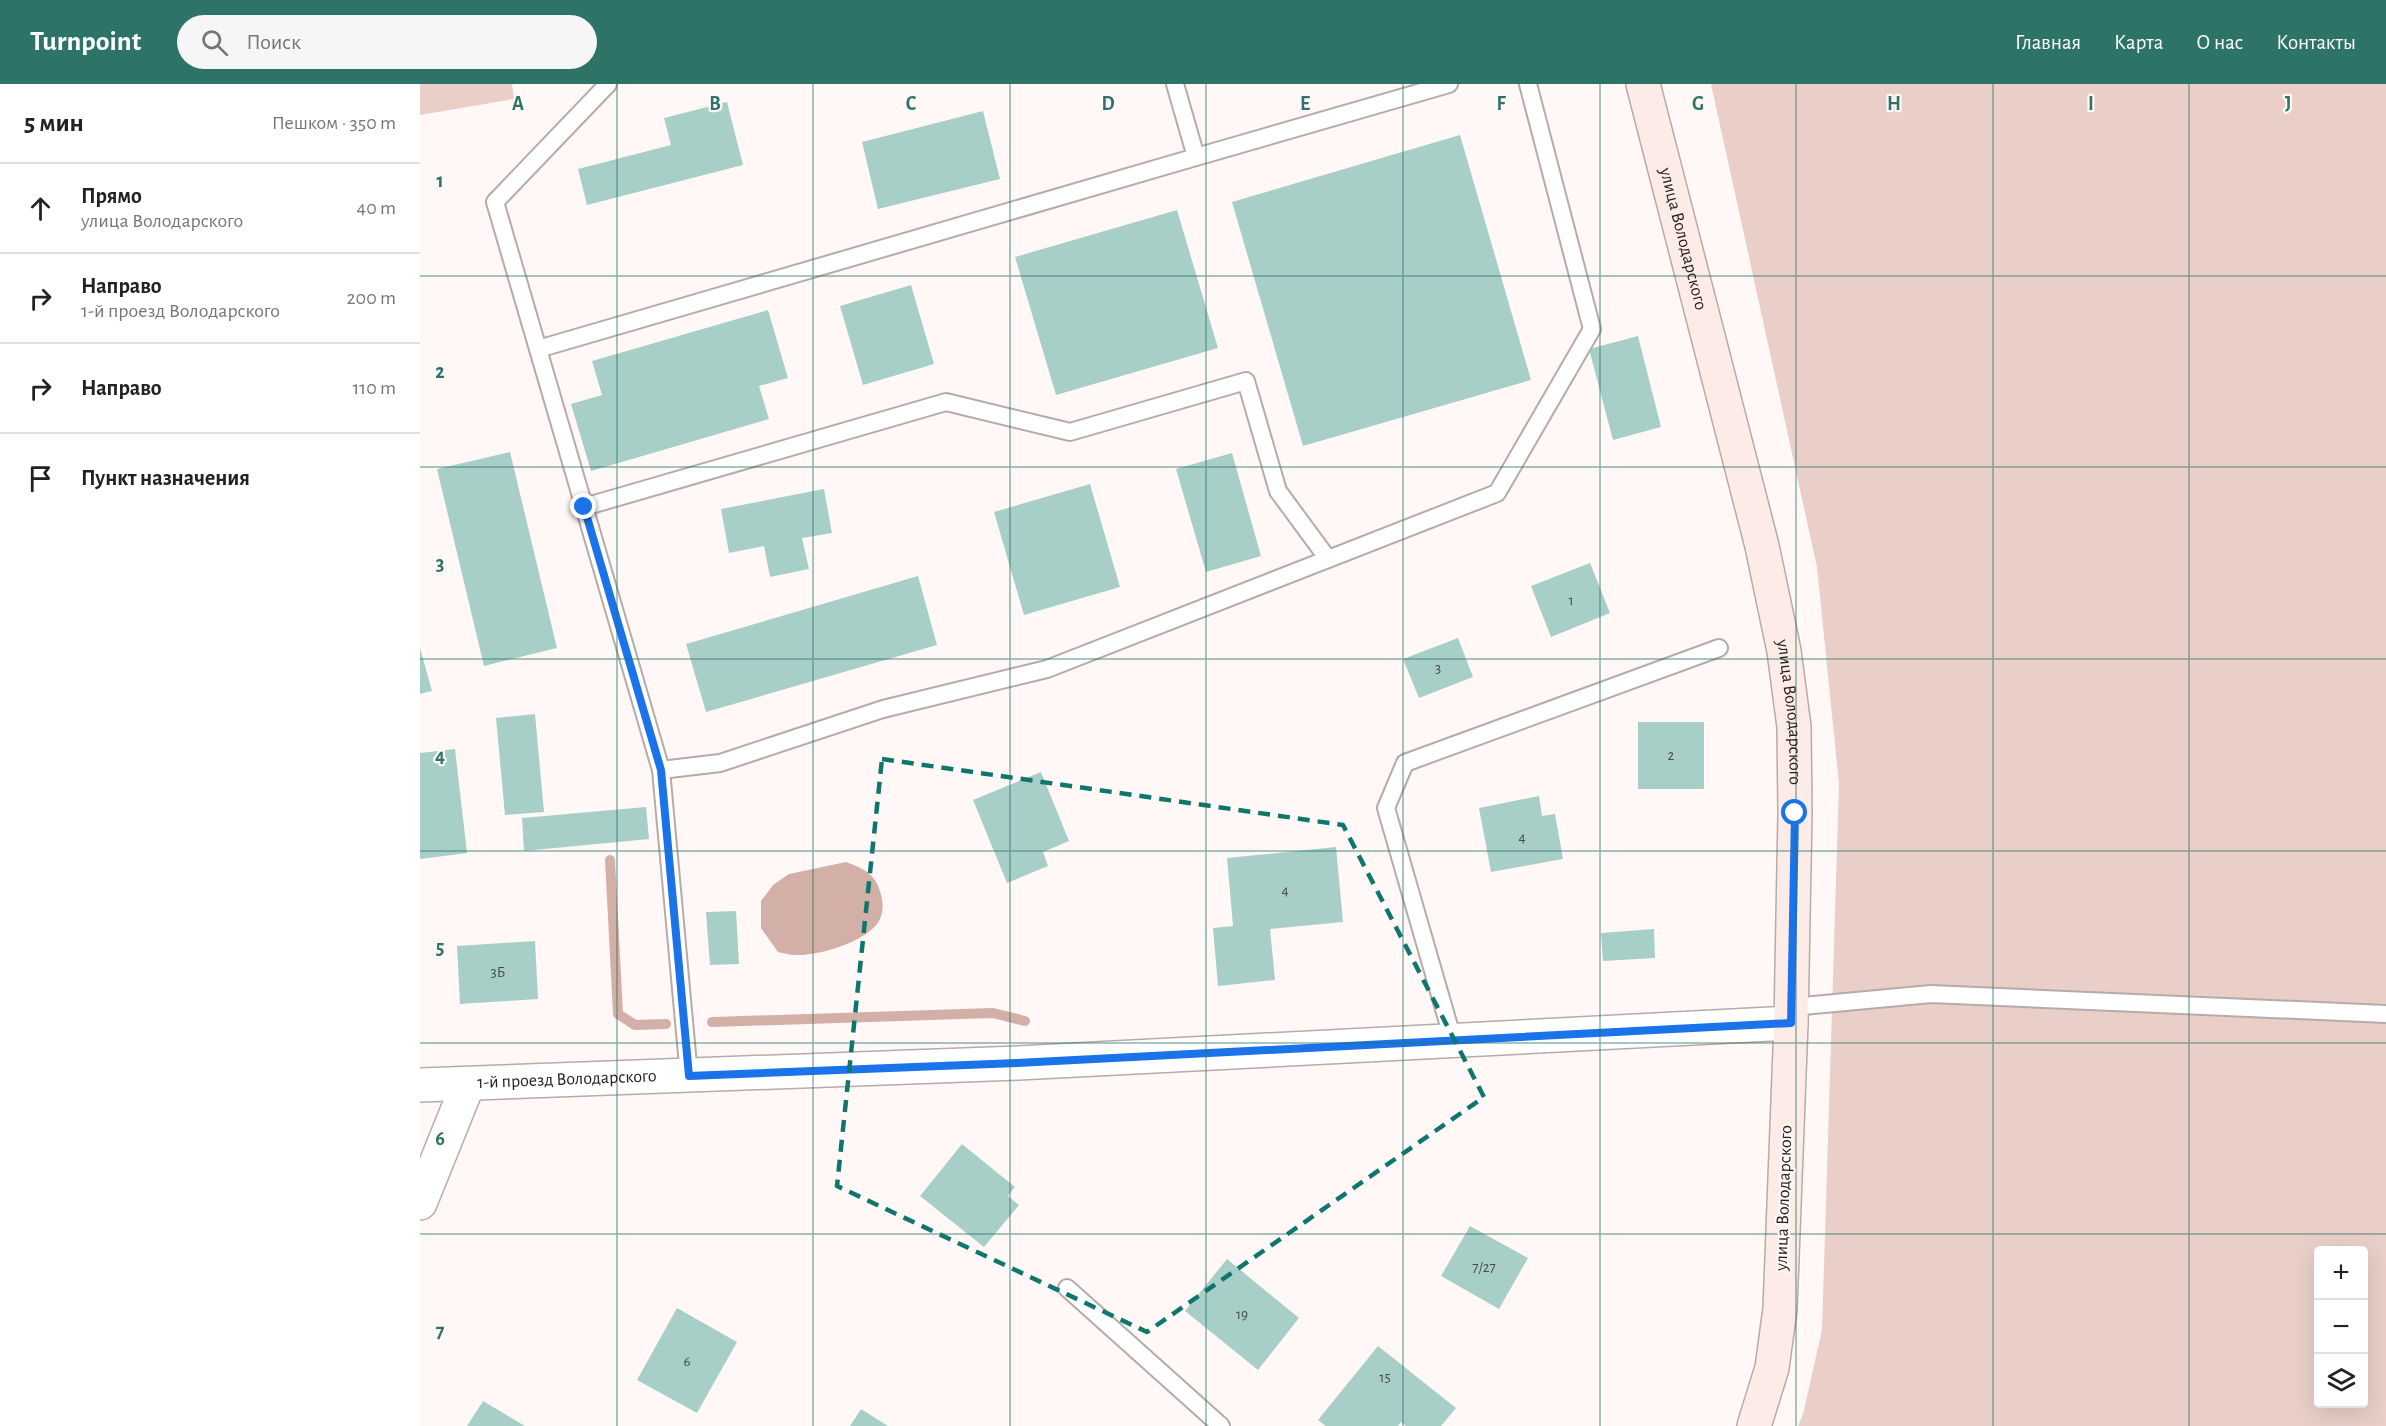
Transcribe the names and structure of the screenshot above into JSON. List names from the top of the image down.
{
  "streets": {
    "street": ["улица Володарского", "1-й проезд Володарского"]
  },
  "crossings": [
    ["улица Володарского", "1-й проезд Володарского"]
  ],
  "house_numbers": [
    "1",
    "3",
    "2",
    "4",
    "4",
    "3Б",
    "7/27",
    "19",
    "6",
    "15"
  ],
  "page": {
    "header": "Turnpoint",
    "search": "Поиск",
    "nav": [
      "Главная",
      "Карта",
      "О нас",
      "Контакты"
    ],
    "heading": ["5 мин", "Пешком · 350 m"],
    "list": [
      ["Прямо", "улица Володарского", "40 m"],
      ["Направо", "1-й проезд Володарского", "200 m"],
      ["Направо", "110 m"],
      "Пункт назначения"
    ],
    "map_buttons": ["+", "−"]
  },
  "grid": {
    "columns": [
      "A",
      "B",
      "C",
      "D",
      "E",
      "F",
      "G",
      "H",
      "I",
      "J"
    ],
    "rows": [
      "1",
      "2",
      "3",
      "4",
      "5",
      "6",
      "7"
    ]
  }
}
